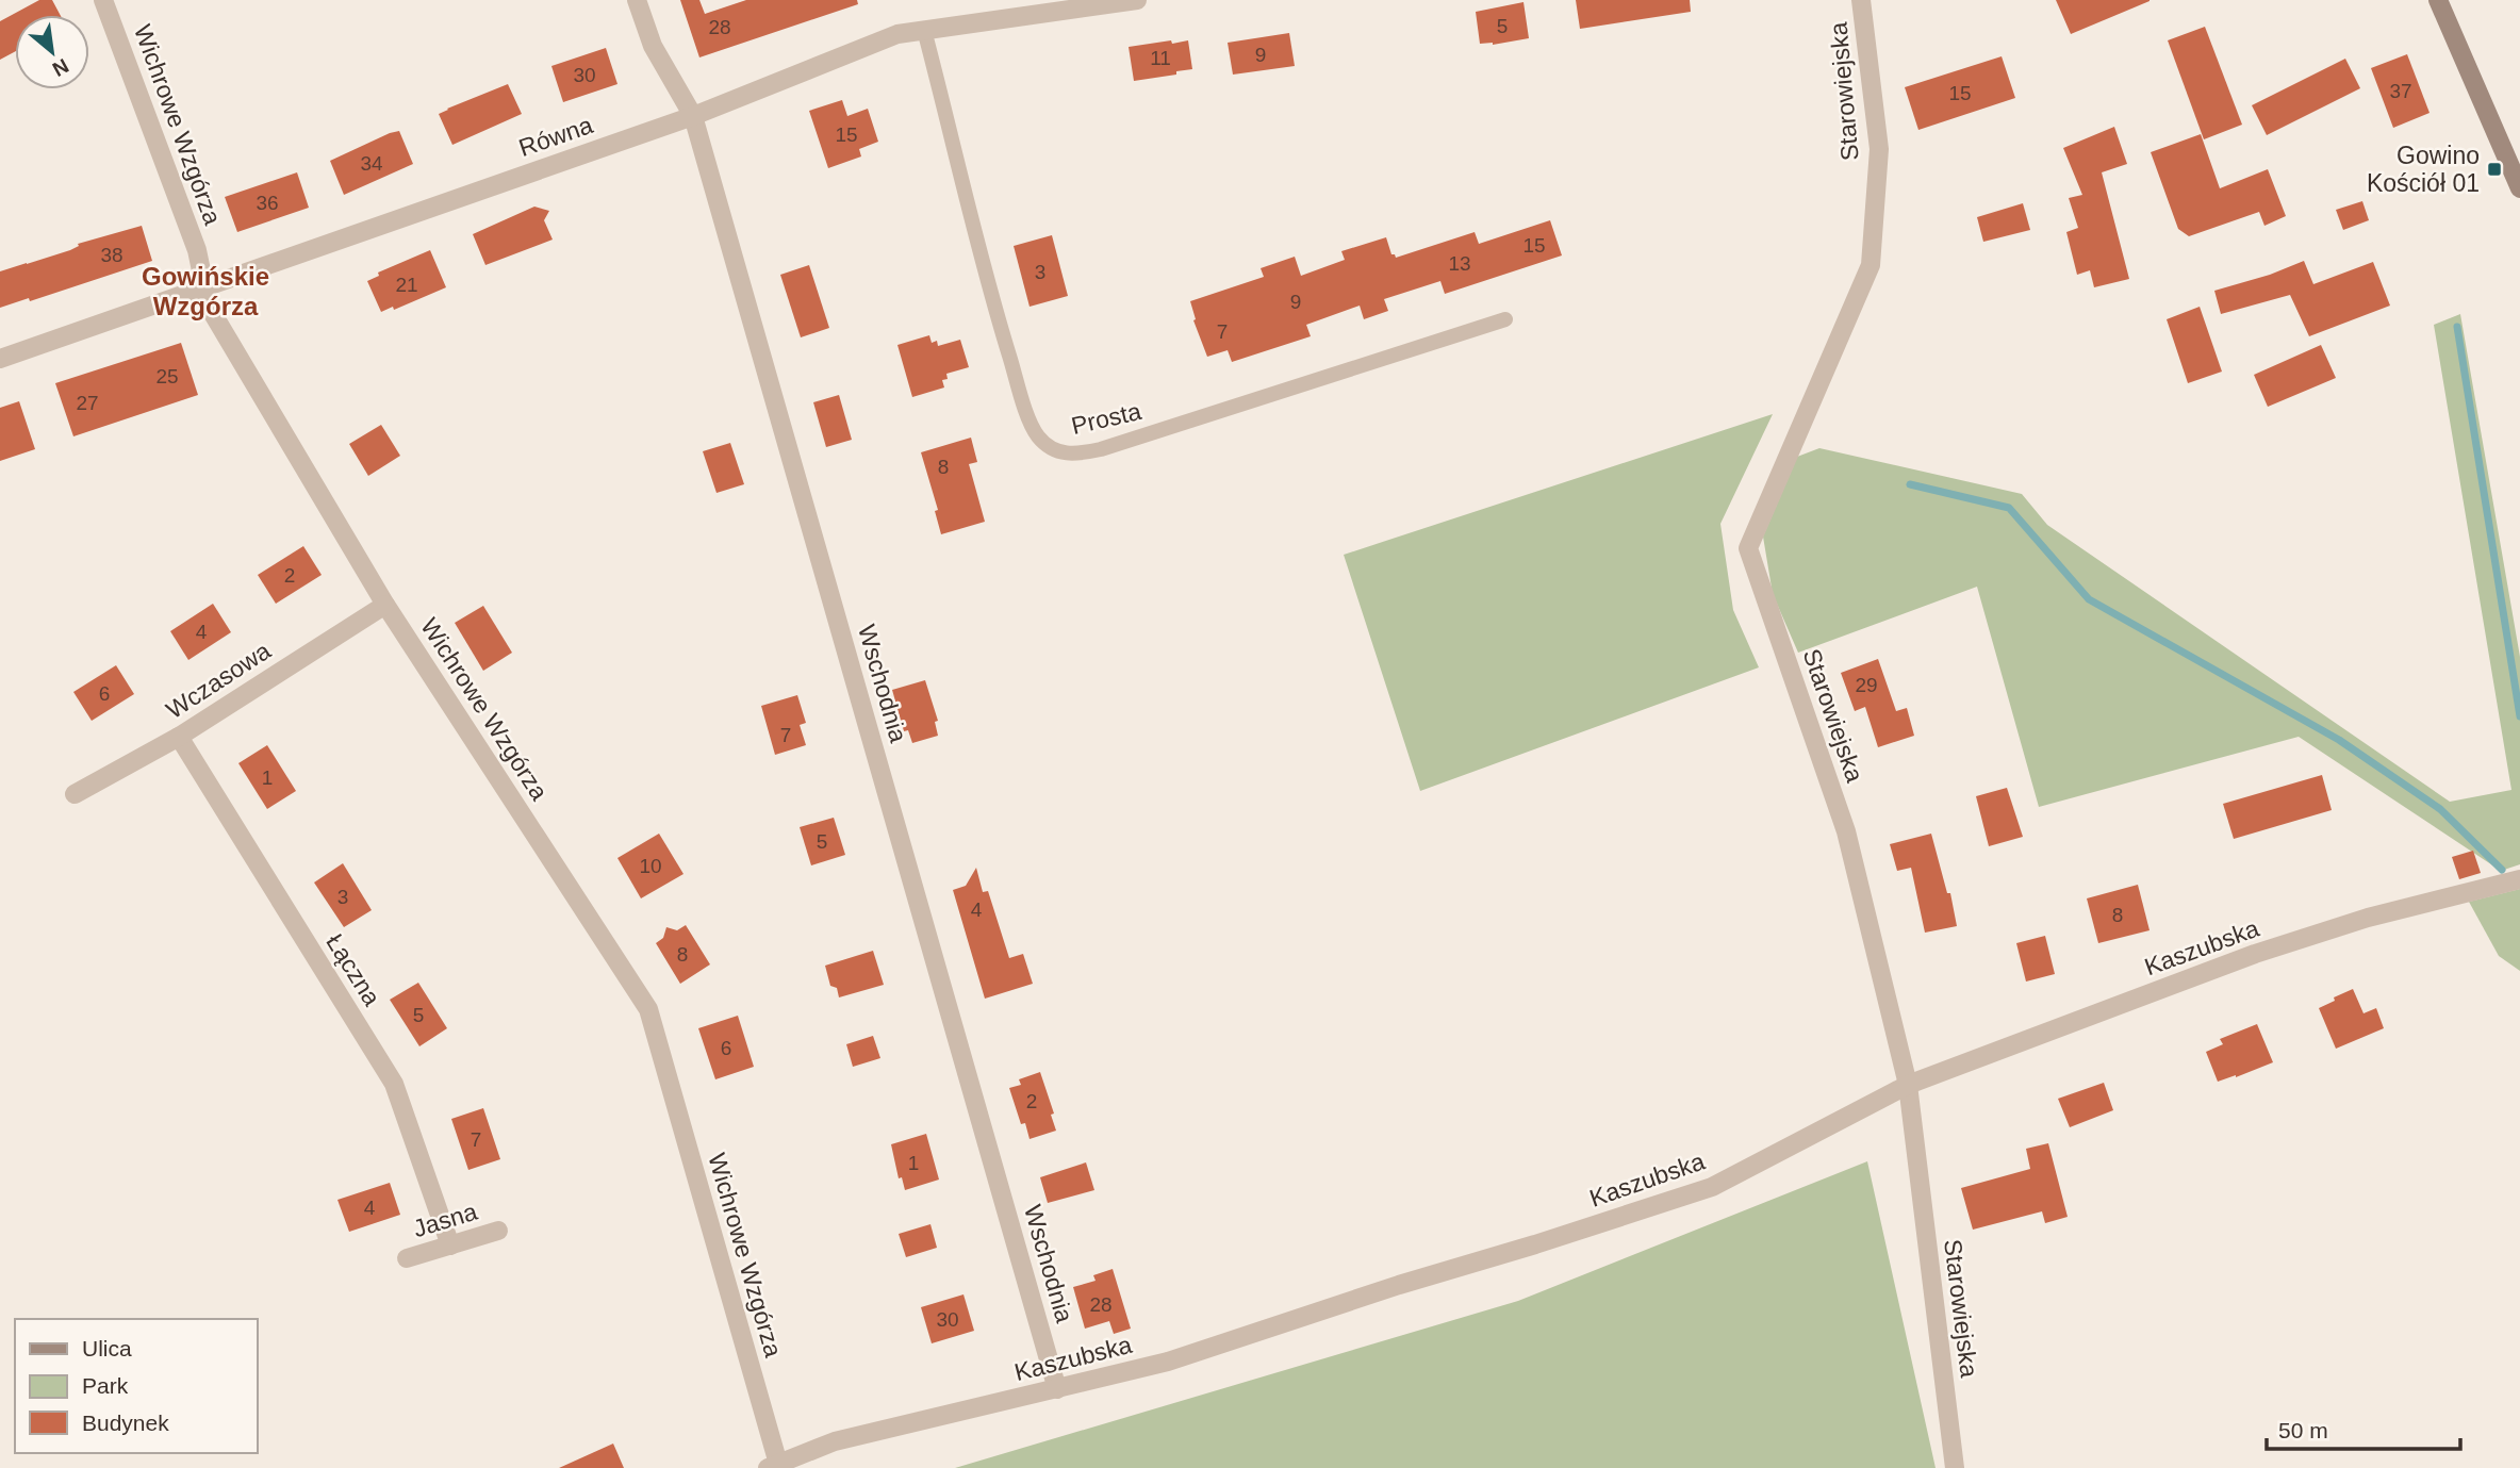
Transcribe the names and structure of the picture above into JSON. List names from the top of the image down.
{
  "streets": {
    "street": [
      "Starowiejska",
      "Wichrowe Wzgórza",
      "Równa",
      "Wczasowa",
      "Wschodnia",
      "Kaszubska",
      "Łączna",
      "Jasna"
    ],
    "lane": ["Prosta"]
  },
  "crossings": [
    ["Starowiejska", "Kaszubska"],
    ["Wichrowe Wzgórza", "Równa"],
    ["Wichrowe Wzgórza", "Wczasowa"],
    ["Wichrowe Wzgórza", "Kaszubska"],
    ["Równa", "Prosta"],
    ["Równa", "Wschodnia"],
    ["Wczasowa", "Łączna"],
    ["Wschodnia", "Kaszubska"],
    ["Łączna", "Jasna"]
  ],
  "districts": ["Gowińskie Wzgórza"],
  "places": {
    "transit": ["Gowino Kościół 01"]
  },
  "house_numbers": [
    "5",
    "28",
    "9",
    "11",
    "30",
    "37",
    "15",
    "15",
    "34",
    "36",
    "15",
    "38",
    "13",
    "3",
    "21",
    "9",
    "7",
    "25",
    "27",
    "8",
    "2",
    "4",
    "29",
    "6",
    "7",
    "1",
    "5",
    "10",
    "3",
    "4",
    "8",
    "8",
    "5",
    "6",
    "2",
    "7",
    "1",
    "4",
    "28",
    "30"
  ],
  "legend": ["Ulica", "Park", "Budynek"],
  "scale_bar": "50 m",
  "north": "bottom right"
}
